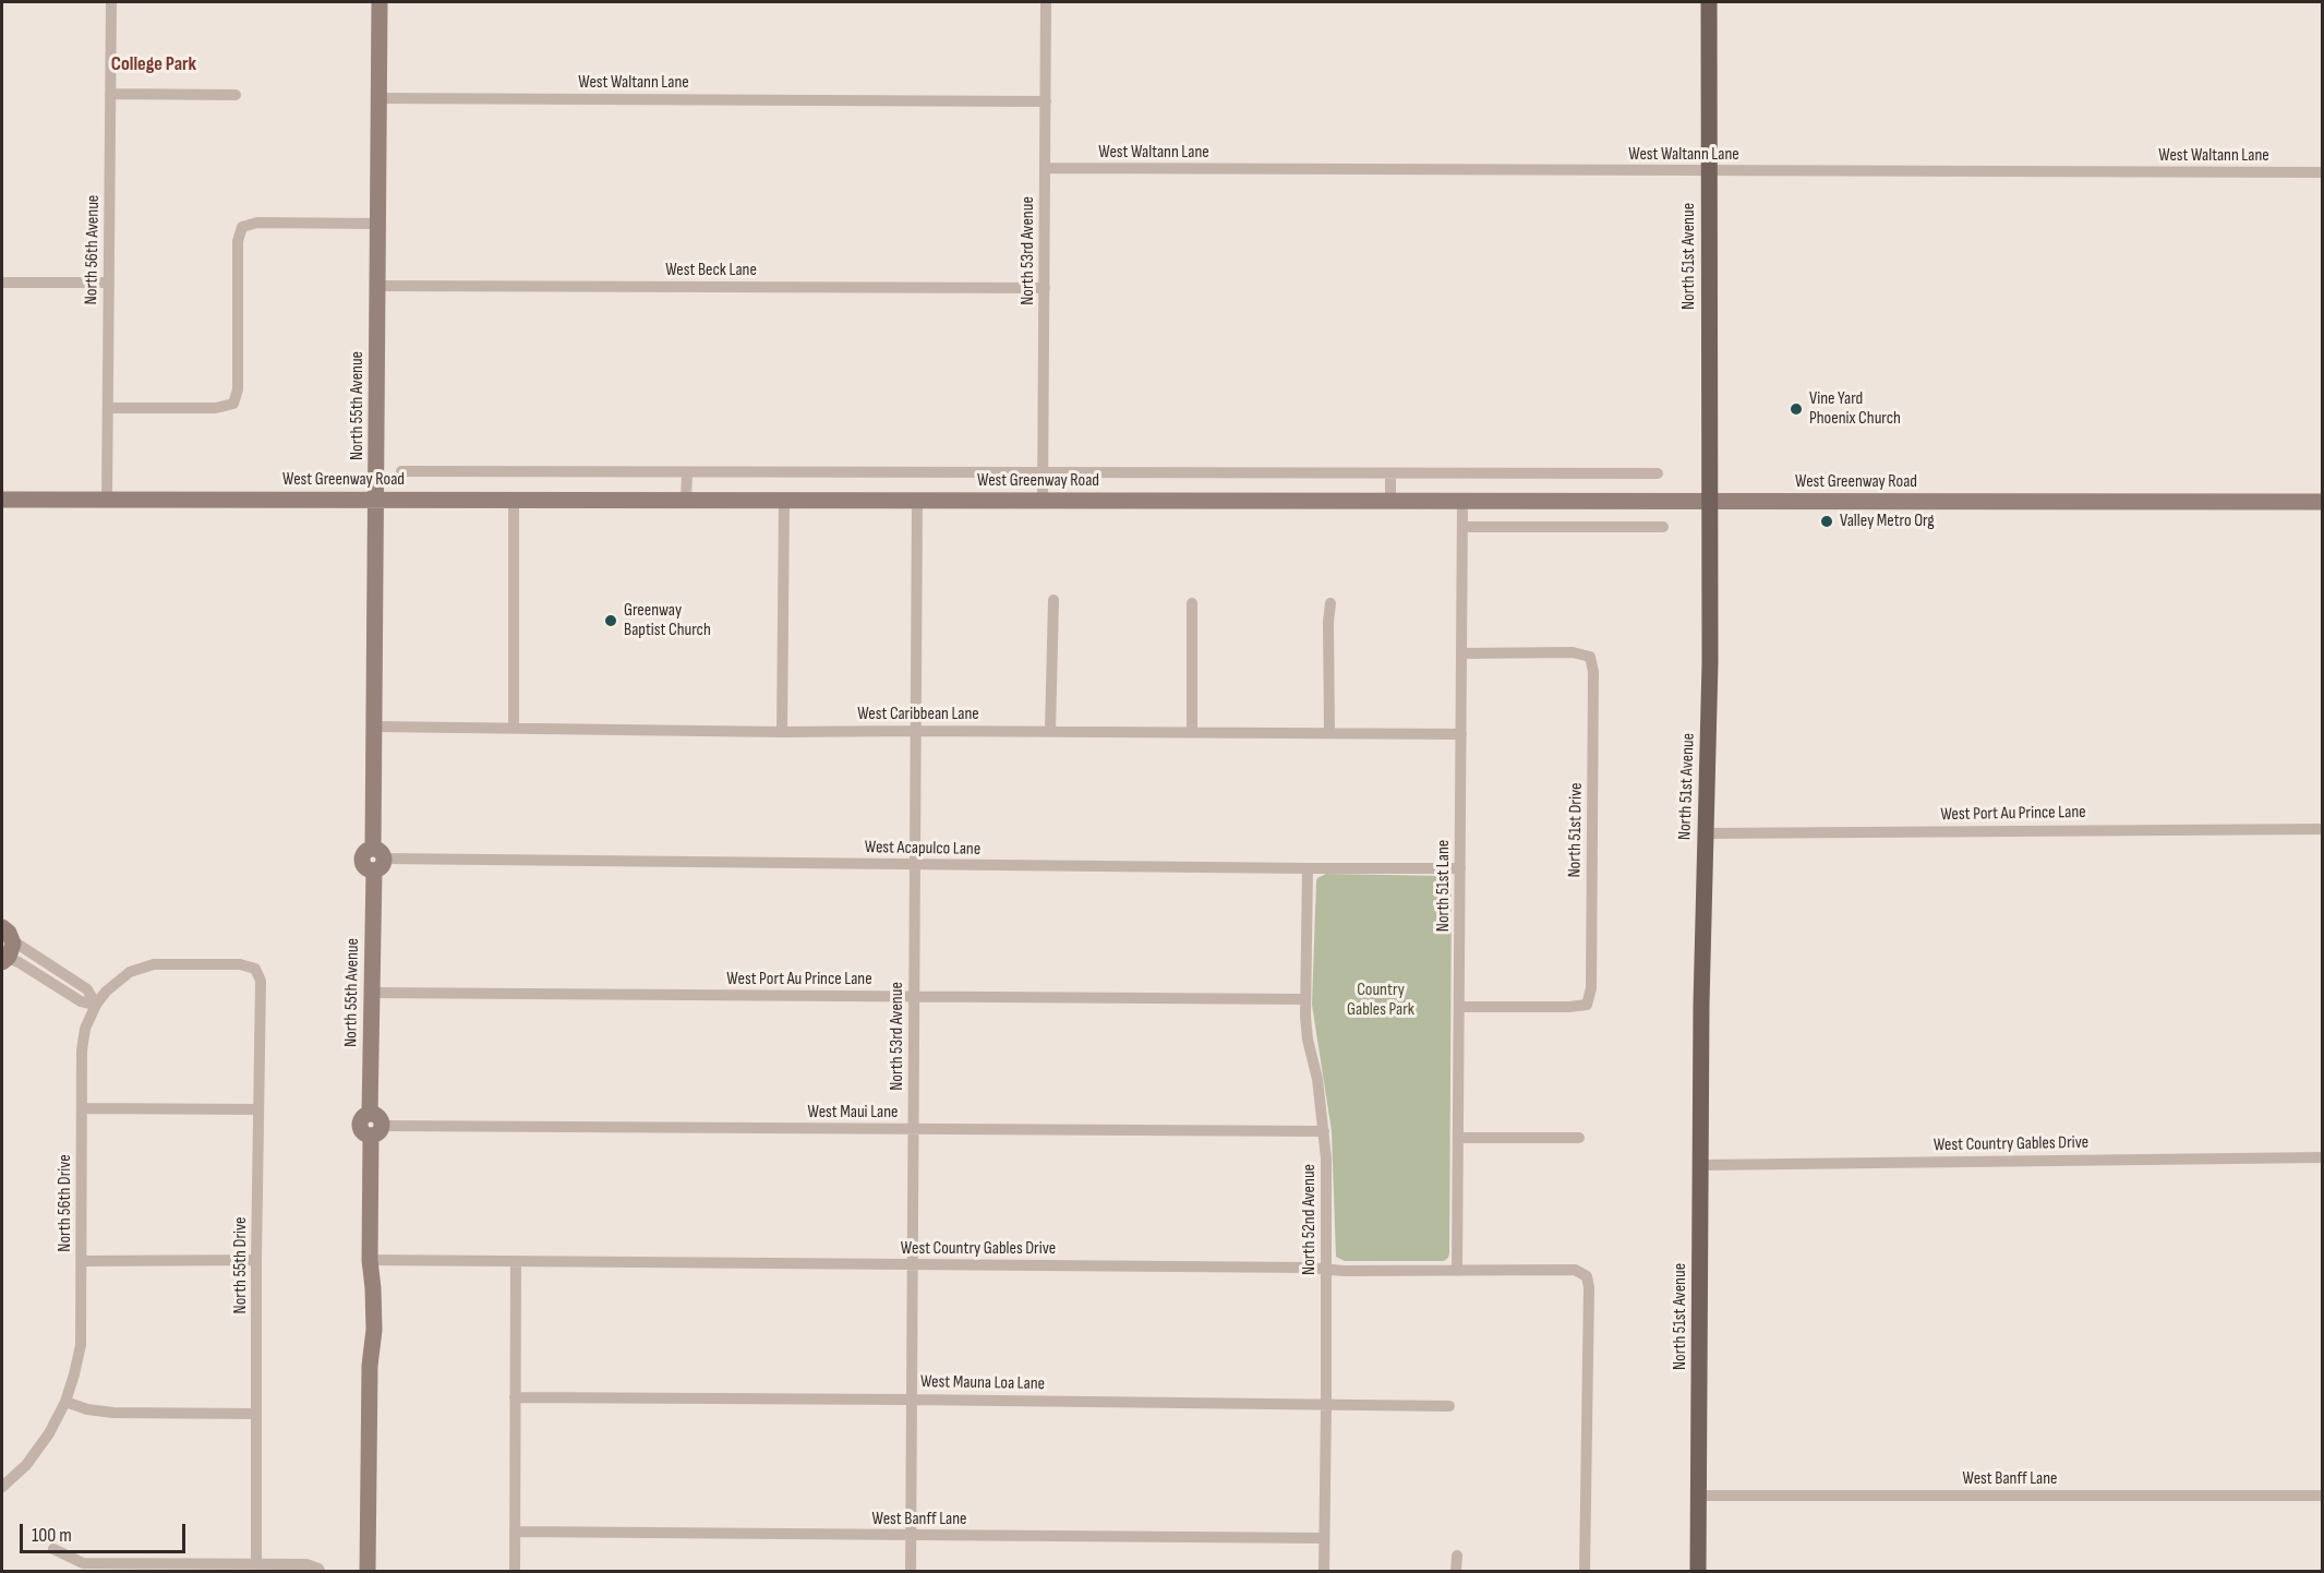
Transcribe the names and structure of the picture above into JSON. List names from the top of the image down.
{
  "streets": {
    "main road": ["North 51st Avenue", "North 55th Avenue", "West Greenway Road"],
    "street": [
      "West Waltann Lane",
      "North 56th Avenue",
      "North 53rd Avenue",
      "West Beck Lane",
      "West Caribbean Lane",
      "West Port Au Prince Lane",
      "North 51st Drive",
      "West Acapulco Lane",
      "North 51st Lane",
      "West Maui Lane",
      "West Country Gables Drive",
      "North 56th Drive",
      "North 52nd Avenue",
      "North 55th Drive",
      "West Mauna Loa Lane",
      "West Banff Lane"
    ]
  },
  "crossings": [
    ["West Waltann Lane", "North 53rd Avenue"],
    ["West Waltann Lane", "North 51st Avenue"],
    ["West Waltann Lane", "North 55th Avenue"],
    ["North 56th Avenue", "West Greenway Road"],
    ["North 53rd Avenue", "West Beck Lane"],
    ["North 53rd Avenue", "West Greenway Road"],
    ["North 53rd Avenue", "West Caribbean Lane"],
    ["North 53rd Avenue", "West Port Au Prince Lane"],
    ["North 53rd Avenue", "West Acapulco Lane"],
    ["North 53rd Avenue", "West Maui Lane"],
    ["North 53rd Avenue", "West Country Gables Drive"],
    ["North 53rd Avenue", "West Mauna Loa Lane"],
    ["North 53rd Avenue", "West Banff Lane"],
    ["North 51st Avenue", "West Greenway Road"],
    ["North 51st Avenue", "West Port Au Prince Lane"],
    ["North 51st Avenue", "West Country Gables Drive"],
    ["North 51st Avenue", "West Banff Lane"],
    ["West Beck Lane", "North 55th Avenue"],
    ["North 55th Avenue", "West Greenway Road"],
    ["North 55th Avenue", "West Caribbean Lane"],
    ["North 55th Avenue", "West Port Au Prince Lane"],
    ["North 55th Avenue", "West Acapulco Lane"],
    ["North 55th Avenue", "West Maui Lane"],
    ["North 55th Avenue", "West Country Gables Drive"],
    ["West Greenway Road", "North 51st Lane"],
    ["West Caribbean Lane", "North 51st Lane"],
    ["West Port Au Prince Lane", "North 52nd Avenue"],
    ["North 51st Drive", "North 51st Lane"],
    ["West Acapulco Lane", "North 51st Lane"],
    ["West Acapulco Lane", "North 52nd Avenue"],
    ["North 51st Lane", "West Country Gables Drive"],
    ["West Maui Lane", "North 52nd Avenue"],
    ["West Country Gables Drive", "North 52nd Avenue"],
    ["North 56th Drive", "North 55th Drive"],
    ["North 52nd Avenue", "West Mauna Loa Lane"],
    ["North 52nd Avenue", "West Banff Lane"]
  ],
  "districts": ["College Park"],
  "parks": ["Country Gables Park"],
  "places": ["Vine Yard Phoenix Church", "Valley Metro Org", "Greenway Baptist Church"],
  "scale_bar": "100 m"
}
